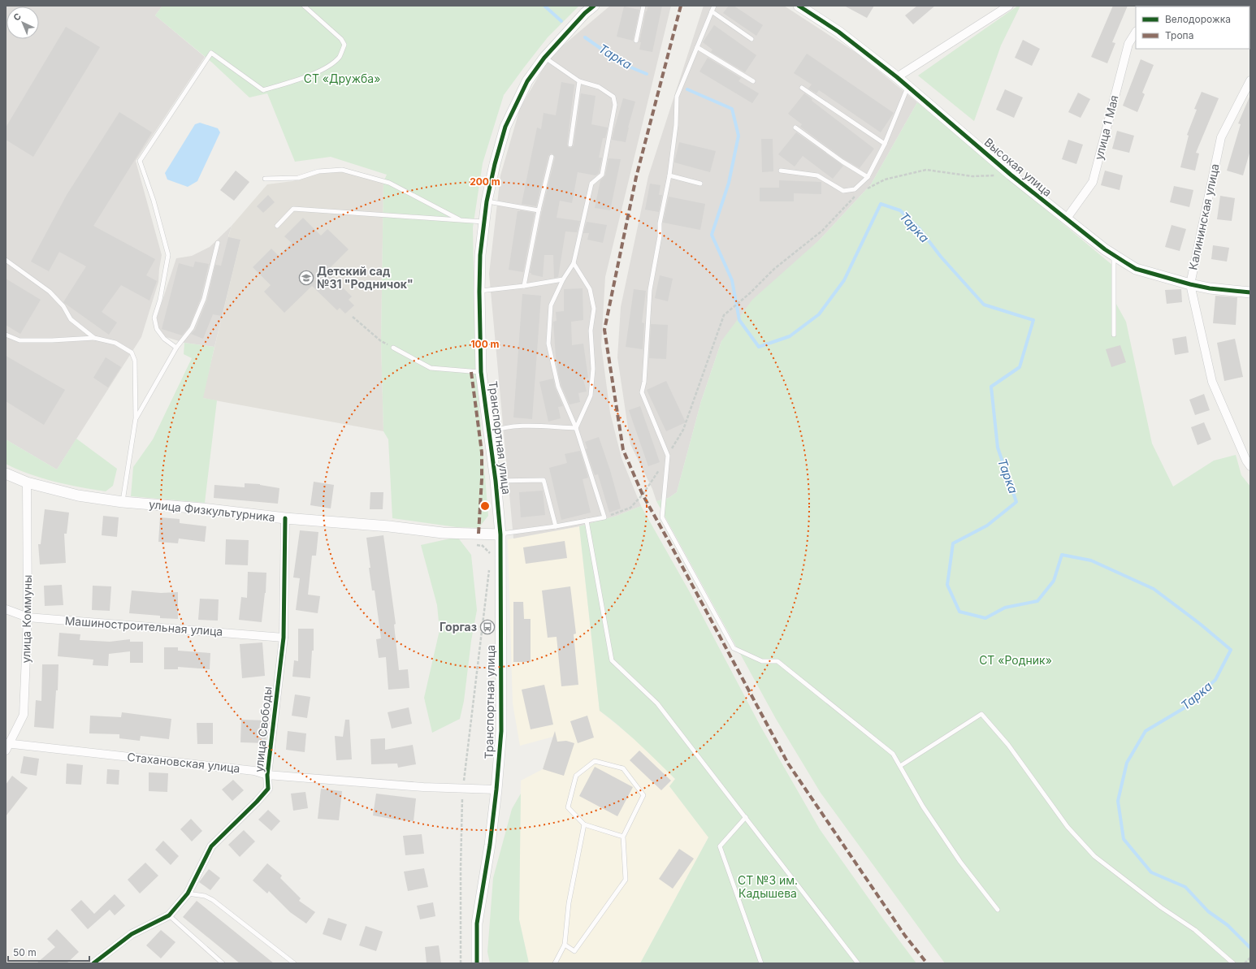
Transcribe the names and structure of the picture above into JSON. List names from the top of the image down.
{
  "streets": {
    "street": [
      "улица 1 Мая",
      "Высокая улица",
      "Калининская улица",
      "Транспортная улица",
      "улица Физкультурника",
      "улица Коммуны",
      "Машиностроительная улица",
      "улица Свободы",
      "Стахановская улица"
    ]
  },
  "crossings": [
    ["улица 1 Мая", "Высокая улица"],
    ["Высокая улица", "Калининская улица"],
    ["Транспортная улица", "улица Физкультурника"],
    ["Транспортная улица", "Стахановская улица"],
    ["улица Физкультурника", "улица Коммуны"],
    ["улица Физкультурника", "улица Свободы"],
    ["улица Коммуны", "Машиностроительная улица"],
    ["улица Коммуны", "Стахановская улица"],
    ["Машиностроительная улица", "улица Свободы"],
    ["улица Свободы", "Стахановская улица"]
  ],
  "water": ["Тарка"],
  "parks": ["СТ «Дружба»", "СТ «Родник»", "СТ №3 им. Кадышева"],
  "places": {
    "school or university": ["Детский сад №31 \"Родничок\""],
    "bus stop": ["Горгаз"]
  },
  "legend": ["Велодорожка", "Тропа"],
  "scale_bar": "50 m",
  "north": "top left",
  "rings": ["200 m", "100 m"]
}
